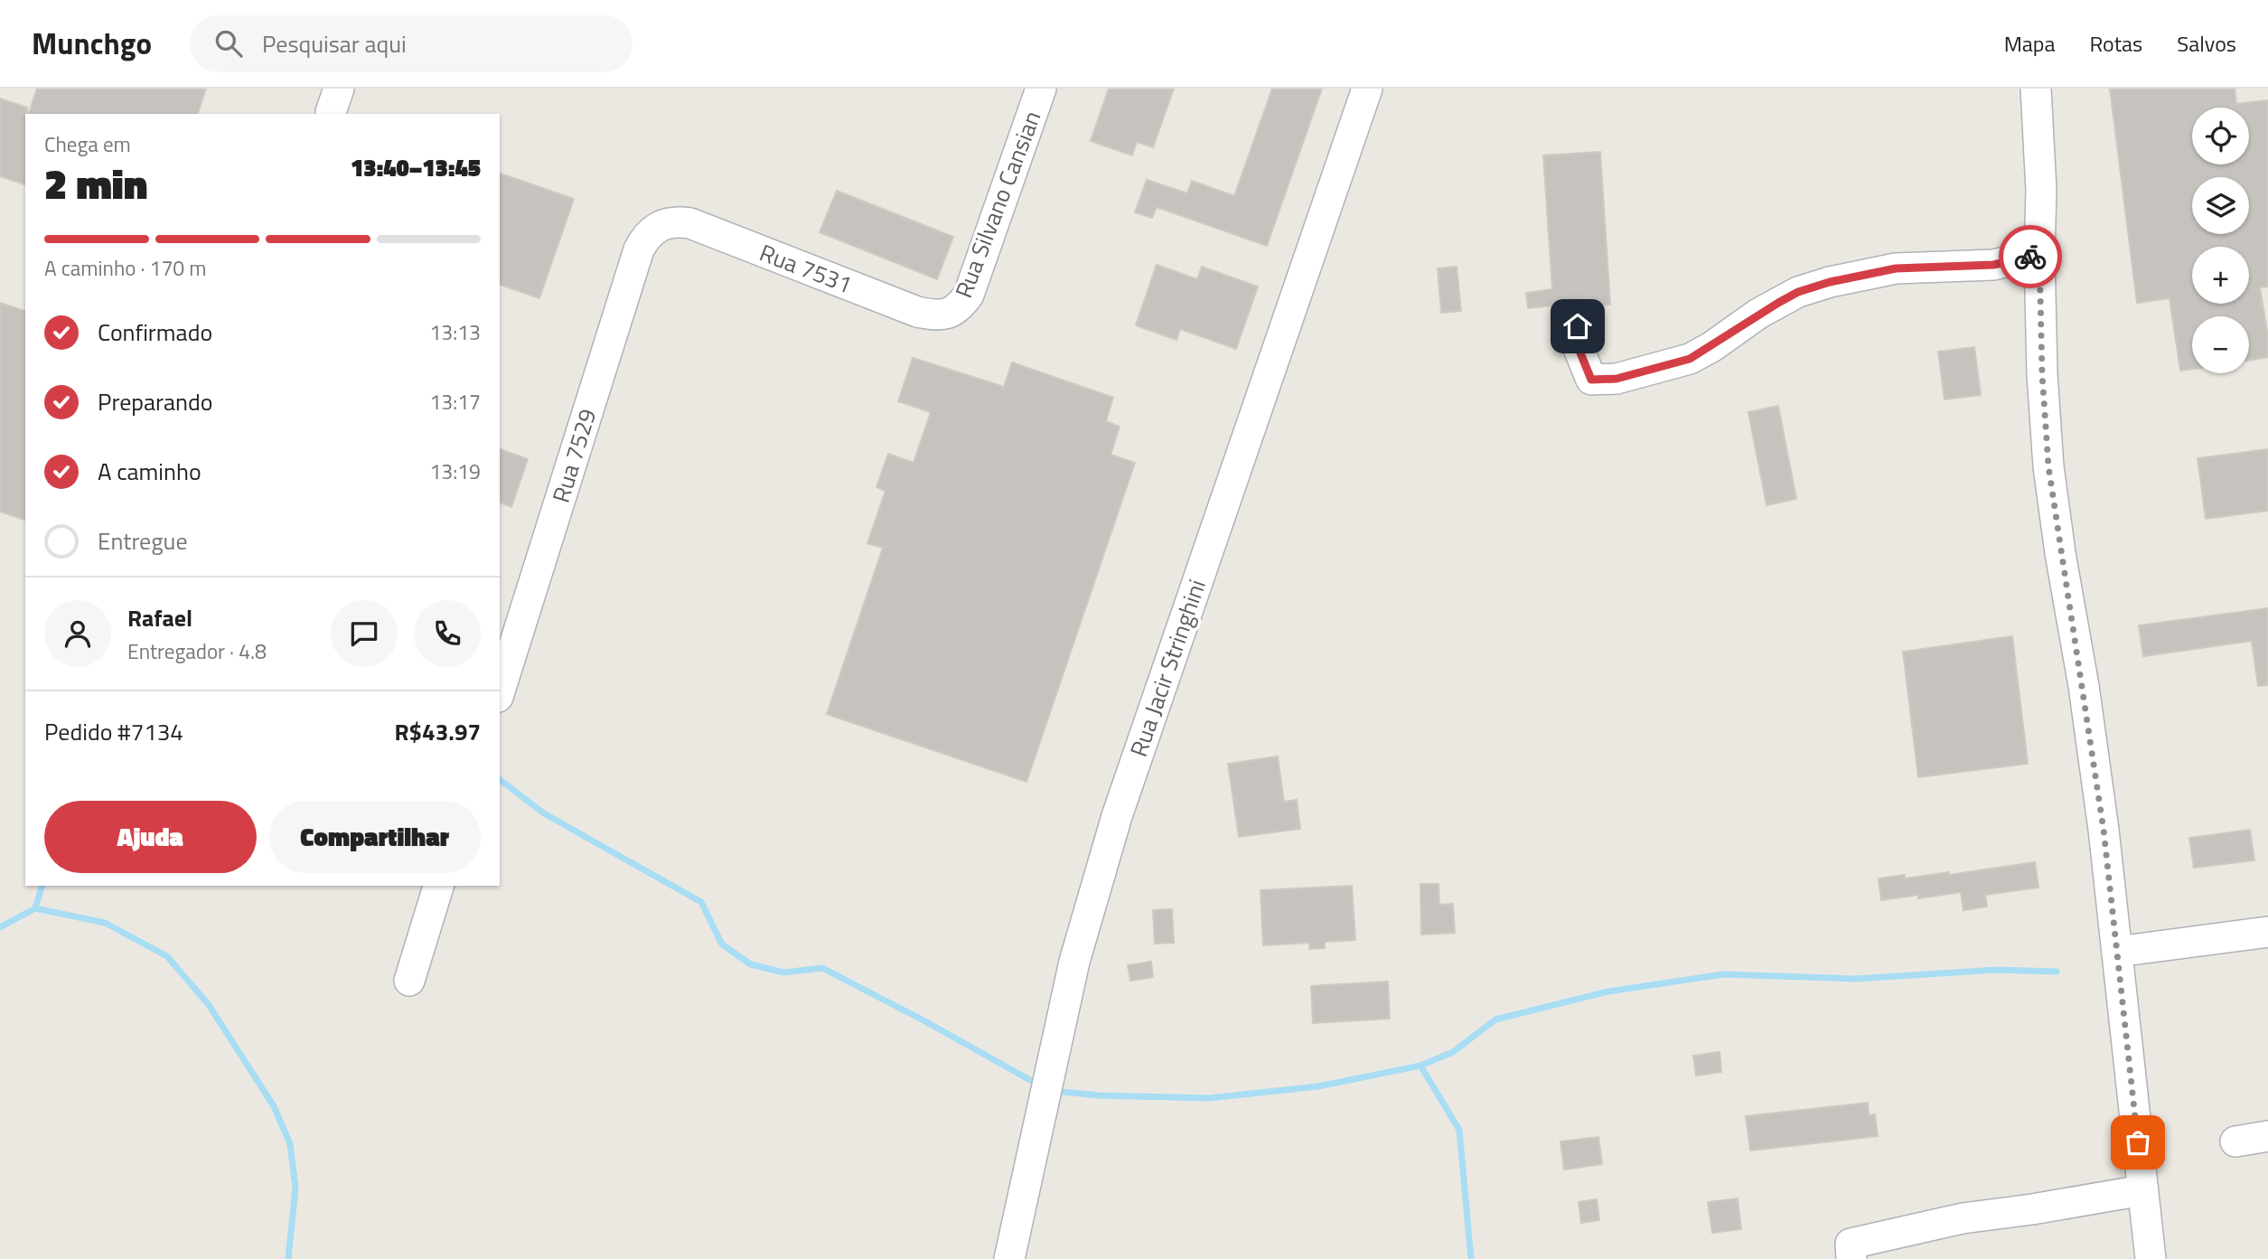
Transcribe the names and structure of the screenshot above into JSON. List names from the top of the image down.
{
  "streets": {
    "street": [
      "Rua Silvano Cansian",
      "Rua 7531",
      "Rua 7529",
      "Rua Jacir Stringhini"
    ]
  },
  "crossings": [
    ["Rua Silvano Cansian", "Rua 7531"],
    ["Rua 7531", "Rua 7529"]
  ],
  "page": {
    "header": "Munchgo",
    "search": "Pesquisar aqui",
    "nav": ["Mapa", "Rotas", "Salvos"],
    "map_buttons": ["+", "−"],
    "heading": ["2 min", "Chega em", "13:40–13:45"],
    "panel": [
      "Rafael",
      "Entregador · 4.8",
      "Pedido #7134",
      "R$43.97"
    ],
    "bar": "A caminho · 170 m",
    "list": [
      ["Confirmado", "13:13"],
      ["Preparando", "13:17"],
      ["A caminho", "13:19"],
      "Entregue"
    ],
    "buttons": ["Ajuda", "Compartilhar"]
  }
}
